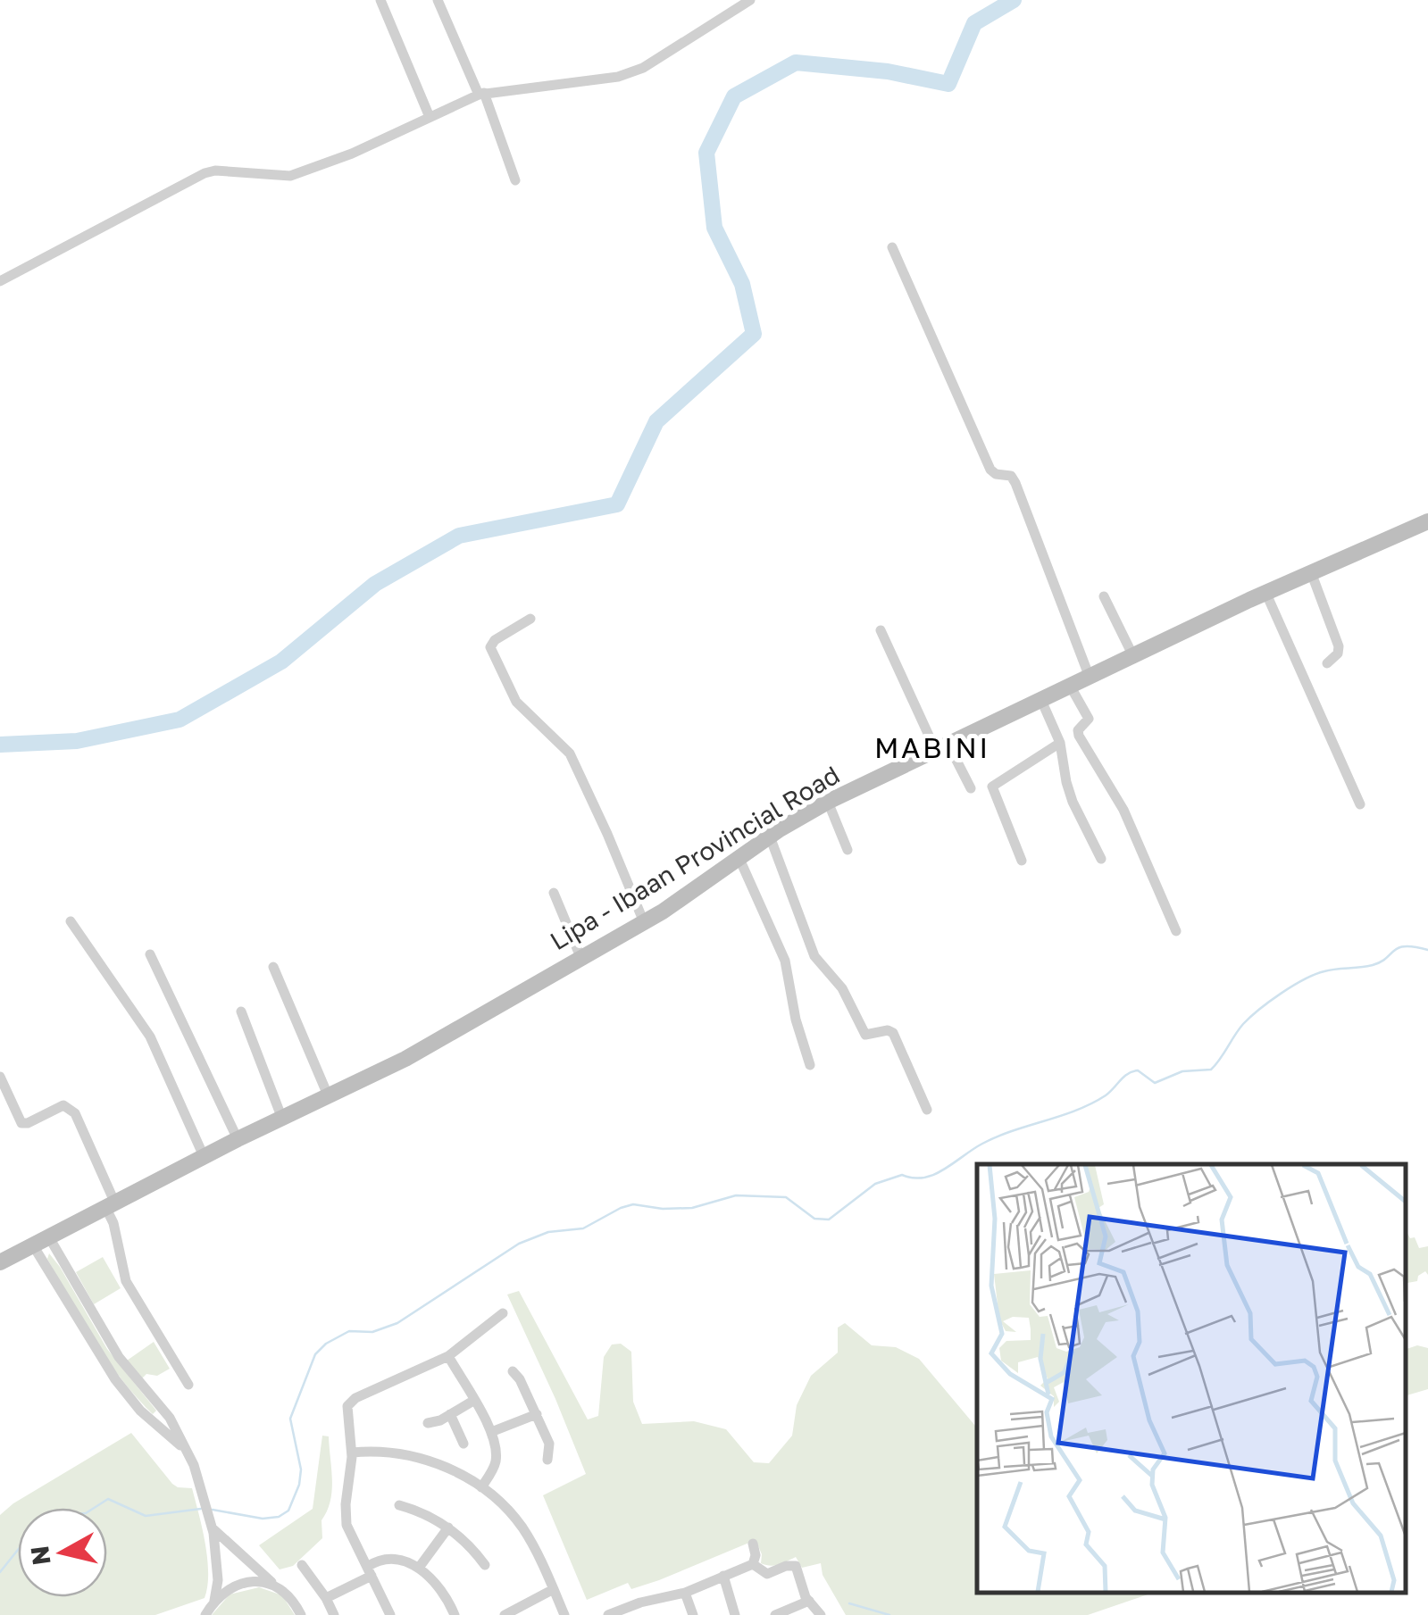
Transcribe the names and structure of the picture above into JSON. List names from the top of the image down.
{
  "streets": {
    "main road": ["Lipa - Ibaan Provincial Road"]
  },
  "districts": ["MABINI"],
  "north": "left"
}
